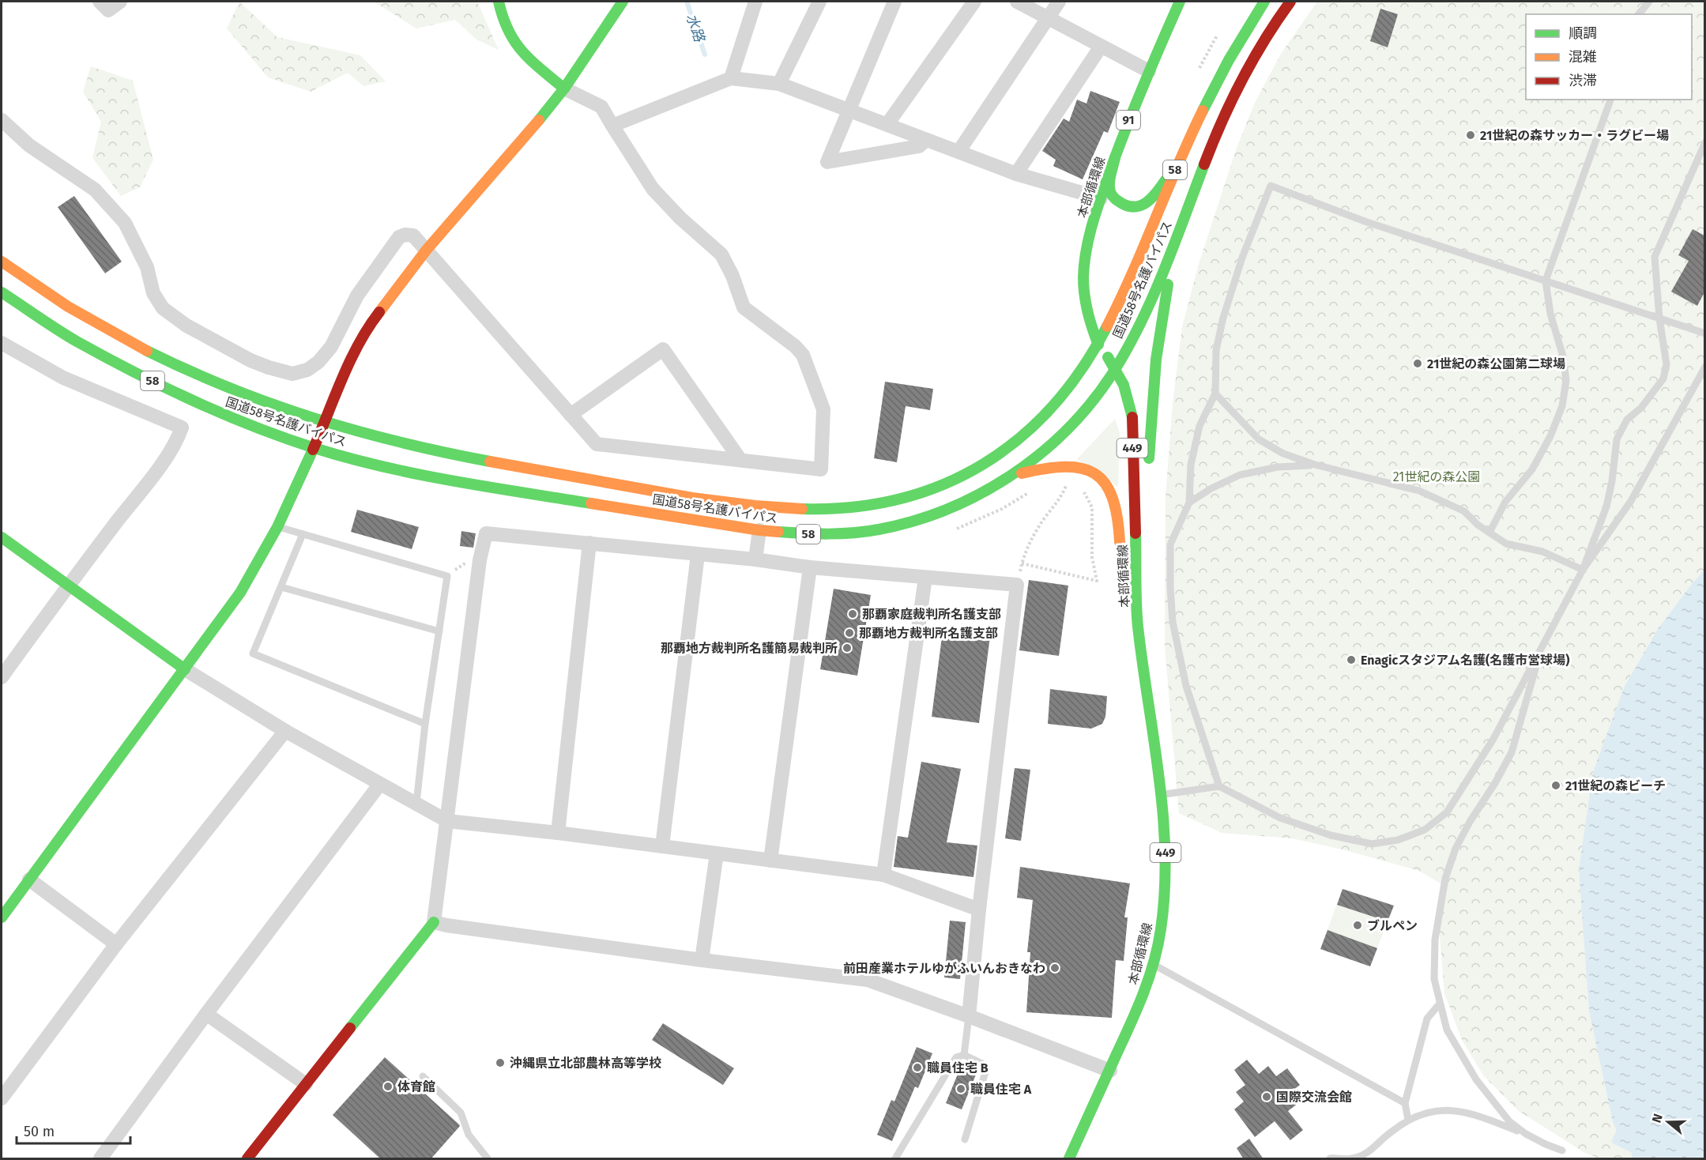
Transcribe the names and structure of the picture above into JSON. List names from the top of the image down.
{
  "streets": {
    "main road": [
      "91",
      "58",
      "本部循環線",
      "国道58号名護バイパス",
      "449"
    ]
  },
  "crossings": [
    ["本部循環線", "国道58号名護バイパス"]
  ],
  "water": ["水路"],
  "parks": ["21世紀の森公園"],
  "places": [
    "21世紀の森サッカー・ラグビー場",
    "21世紀の森公園第二球場",
    "那覇家庭裁判所名護支部",
    "那覇地方裁判所名護支部",
    "那覇地方裁判所名護簡易裁判所",
    "Enagicスタジアム名護(名護市営球場)",
    "21世紀の森ビーチ",
    "ブルペン",
    "前田産業ホテルゆがふいんおきなわ",
    "沖縄県立北部農林高等学校",
    "職員住宅 B",
    "体育館",
    "職員住宅 A",
    "国際交流会館"
  ],
  "legend": ["順調", "混雑", "渋滞"],
  "scale_bar": "50 m",
  "north": "left"
}
